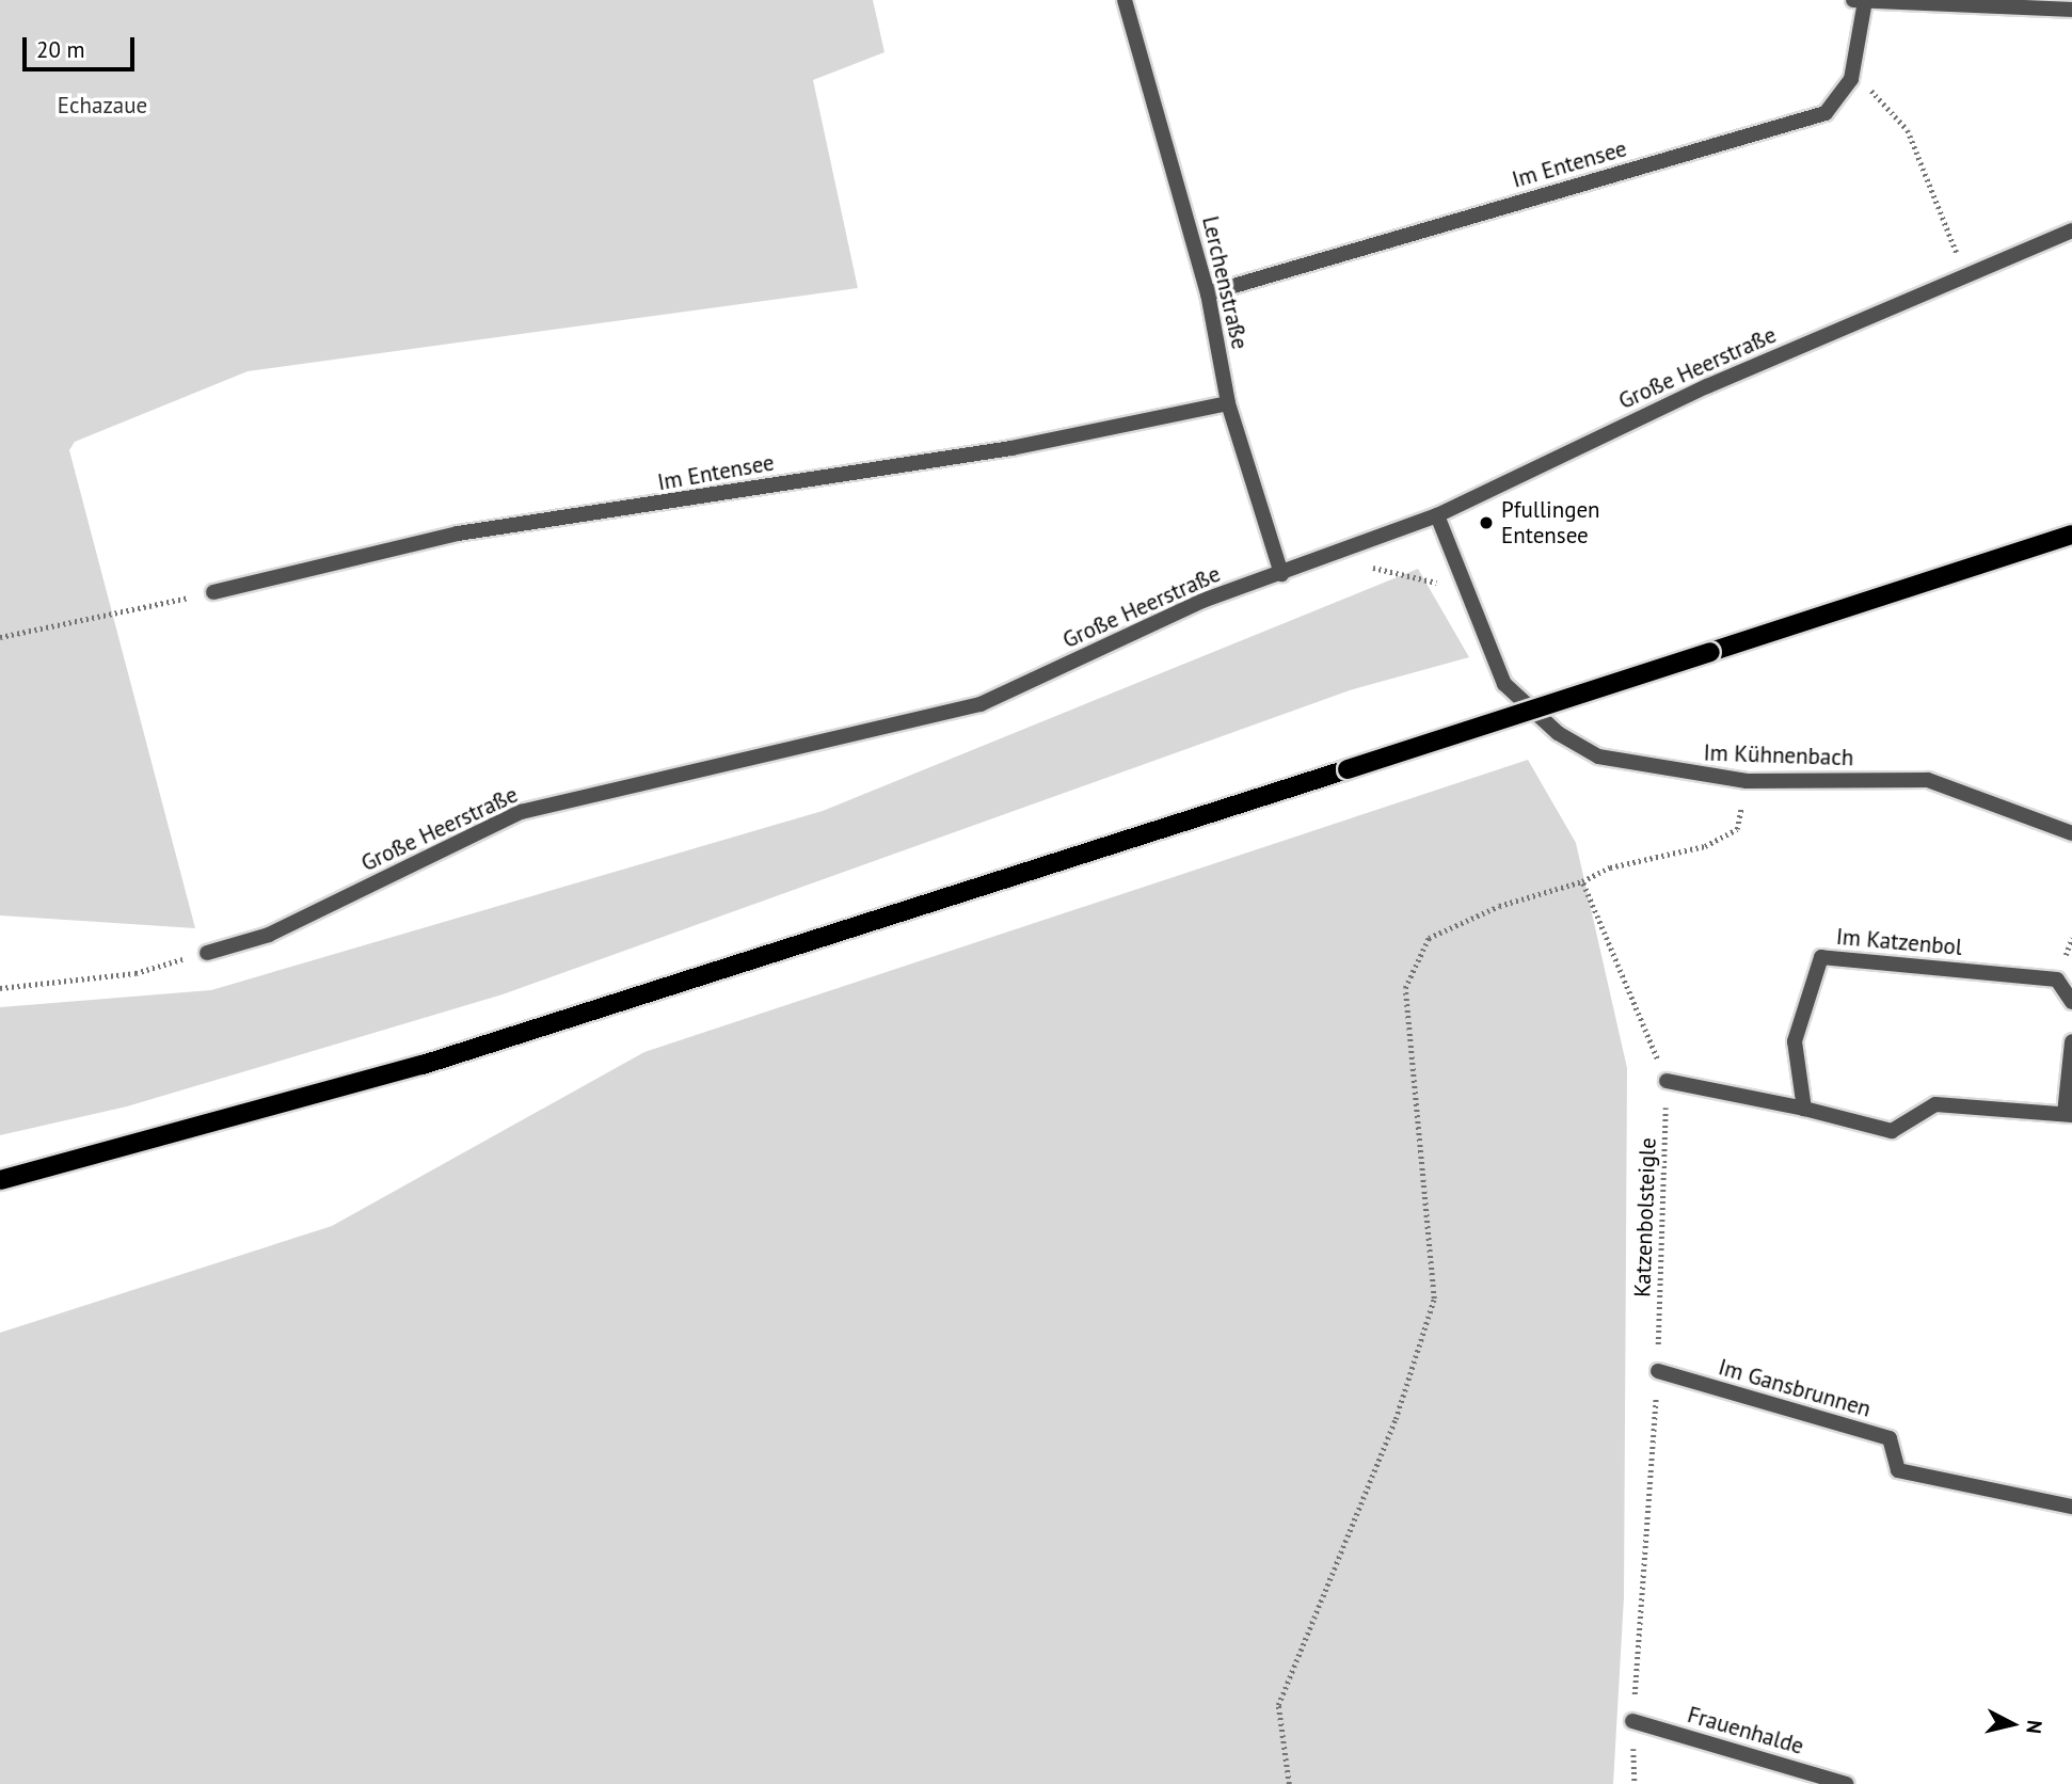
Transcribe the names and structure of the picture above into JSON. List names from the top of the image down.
{
  "streets": {
    "street": [
      "Im Entensee",
      "Lerchenstraße",
      "Große Heerstraße",
      "Im Kühnenbach",
      "Im Katzenbol",
      "Im Gansbrunnen",
      "Frauenhalde"
    ],
    "path": ["Katzenbolsteigle"]
  },
  "crossings": [
    ["Im Entensee", "Lerchenstraße"],
    ["Lerchenstraße", "Große Heerstraße"],
    ["Große Heerstraße", "Im Kühnenbach"],
    ["Katzenbolsteigle", "Im Gansbrunnen"],
    ["Katzenbolsteigle", "Frauenhalde"]
  ],
  "parks": ["Echazaue"],
  "places": ["Pfullingen Entensee"],
  "scale_bar": "20 m",
  "north": "right"
}
